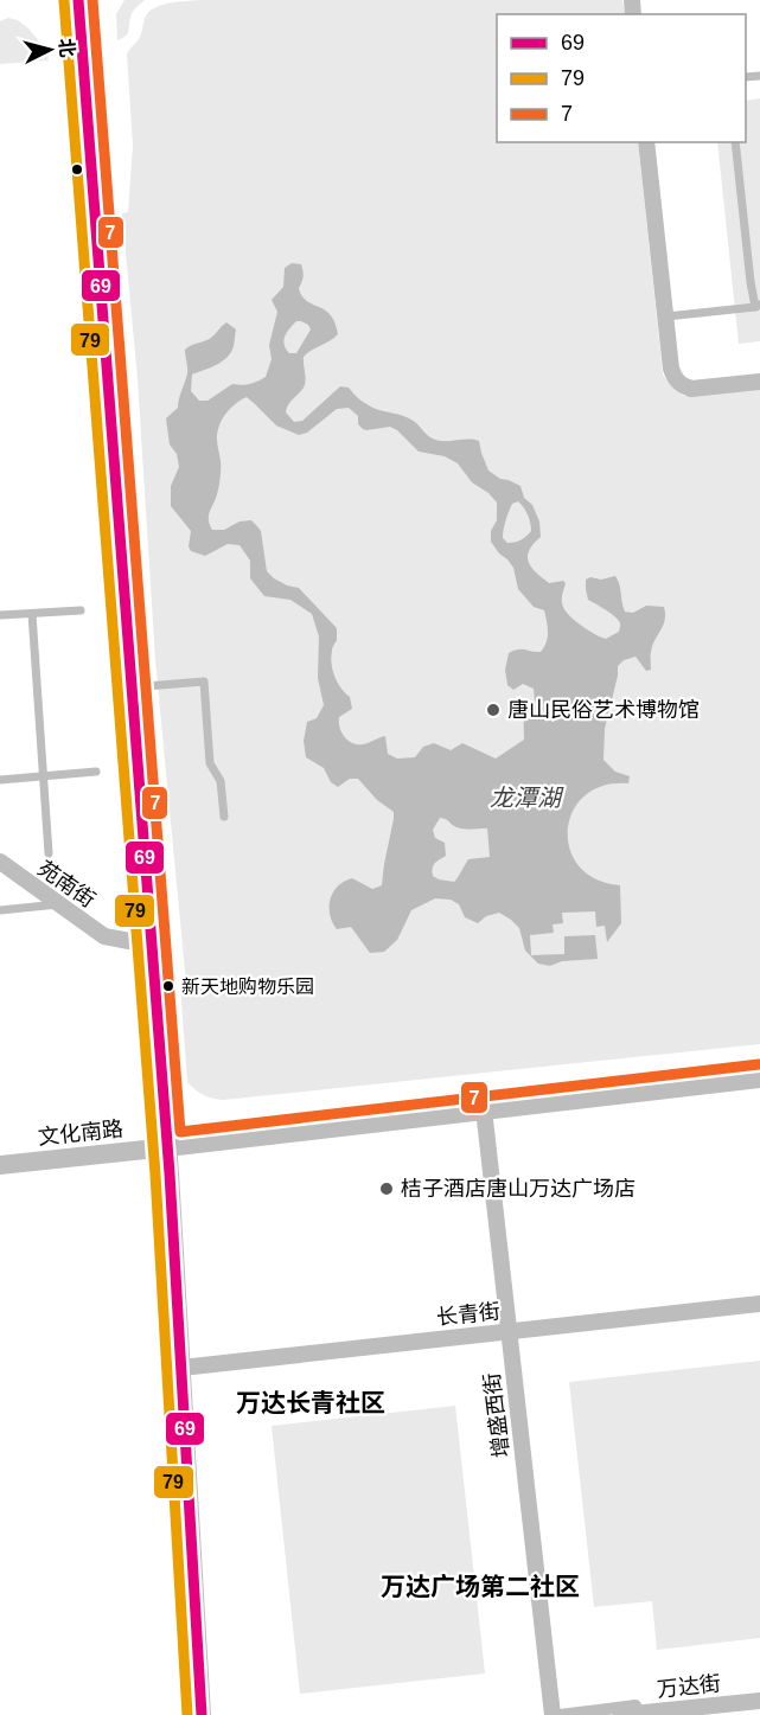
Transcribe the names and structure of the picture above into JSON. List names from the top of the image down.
{
  "streets": {
    "street": [
      "苑南街",
      "文化南路",
      "长青街",
      "增盛西街",
      "万达街"
    ]
  },
  "crossings": [
    ["文化南路", "增盛西街"],
    ["长青街", "增盛西街"]
  ],
  "districts": ["万达长青社区", "万达广场第二社区"],
  "water": ["龙潭湖"],
  "places": ["唐山民俗艺术博物馆", "新天地购物乐园", "桔子酒店唐山万达广场店"],
  "lines": ["transit line 69", "transit line 7", "transit line 79"],
  "legend": ["69", "79", "7"],
  "north": "right"
}
